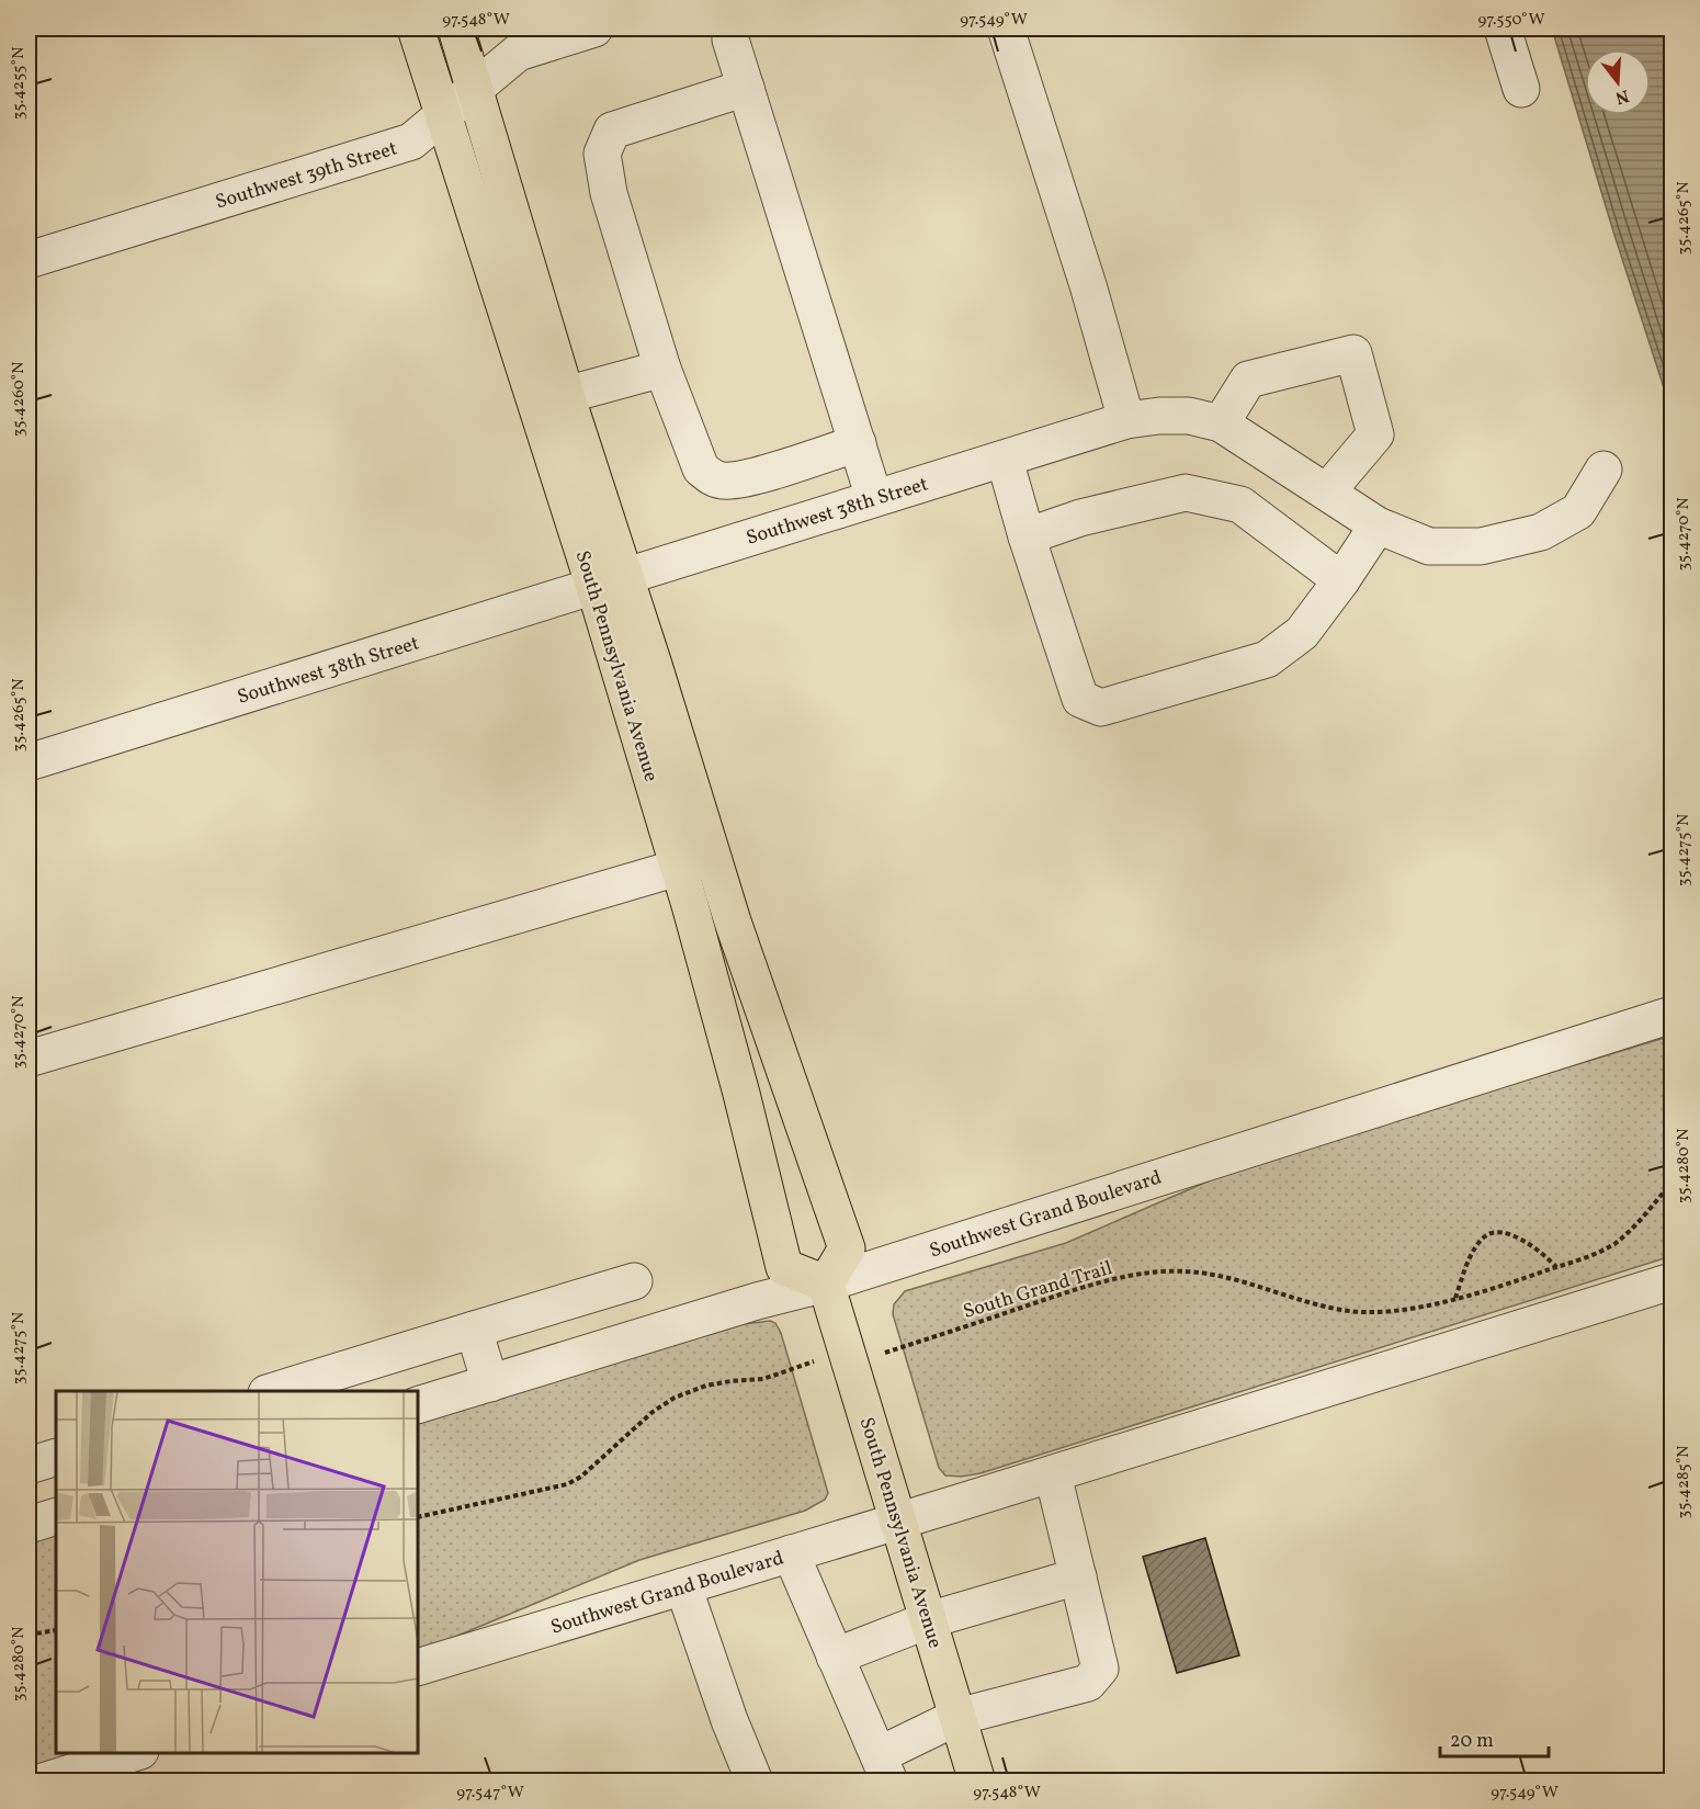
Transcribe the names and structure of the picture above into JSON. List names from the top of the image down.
{
  "streets": {
    "main road": ["South Pennsylvania Avenue"],
    "street": ["Southwest 39th Street", "Southwest 38th Street", "Southwest Grand Boulevard"],
    "path": ["South Grand Trail"]
  },
  "crossings": [
    ["Southwest 39th Street", "South Pennsylvania Avenue"],
    ["Southwest 38th Street", "South Pennsylvania Avenue"],
    ["South Pennsylvania Avenue", "Southwest Grand Boulevard"],
    ["South Pennsylvania Avenue", "South Grand Trail"]
  ],
  "scale_bar": "20 m",
  "north": "bottom",
  "coordinates": [
    "97.548°W",
    "97.549°W",
    "97.550°W",
    "35.4255°N",
    "35.4265°N",
    "35.4260°N",
    "35.4270°N",
    "35.4275°N",
    "35.4280°N",
    "35.4285°N",
    "97.547°W"
  ]
}
